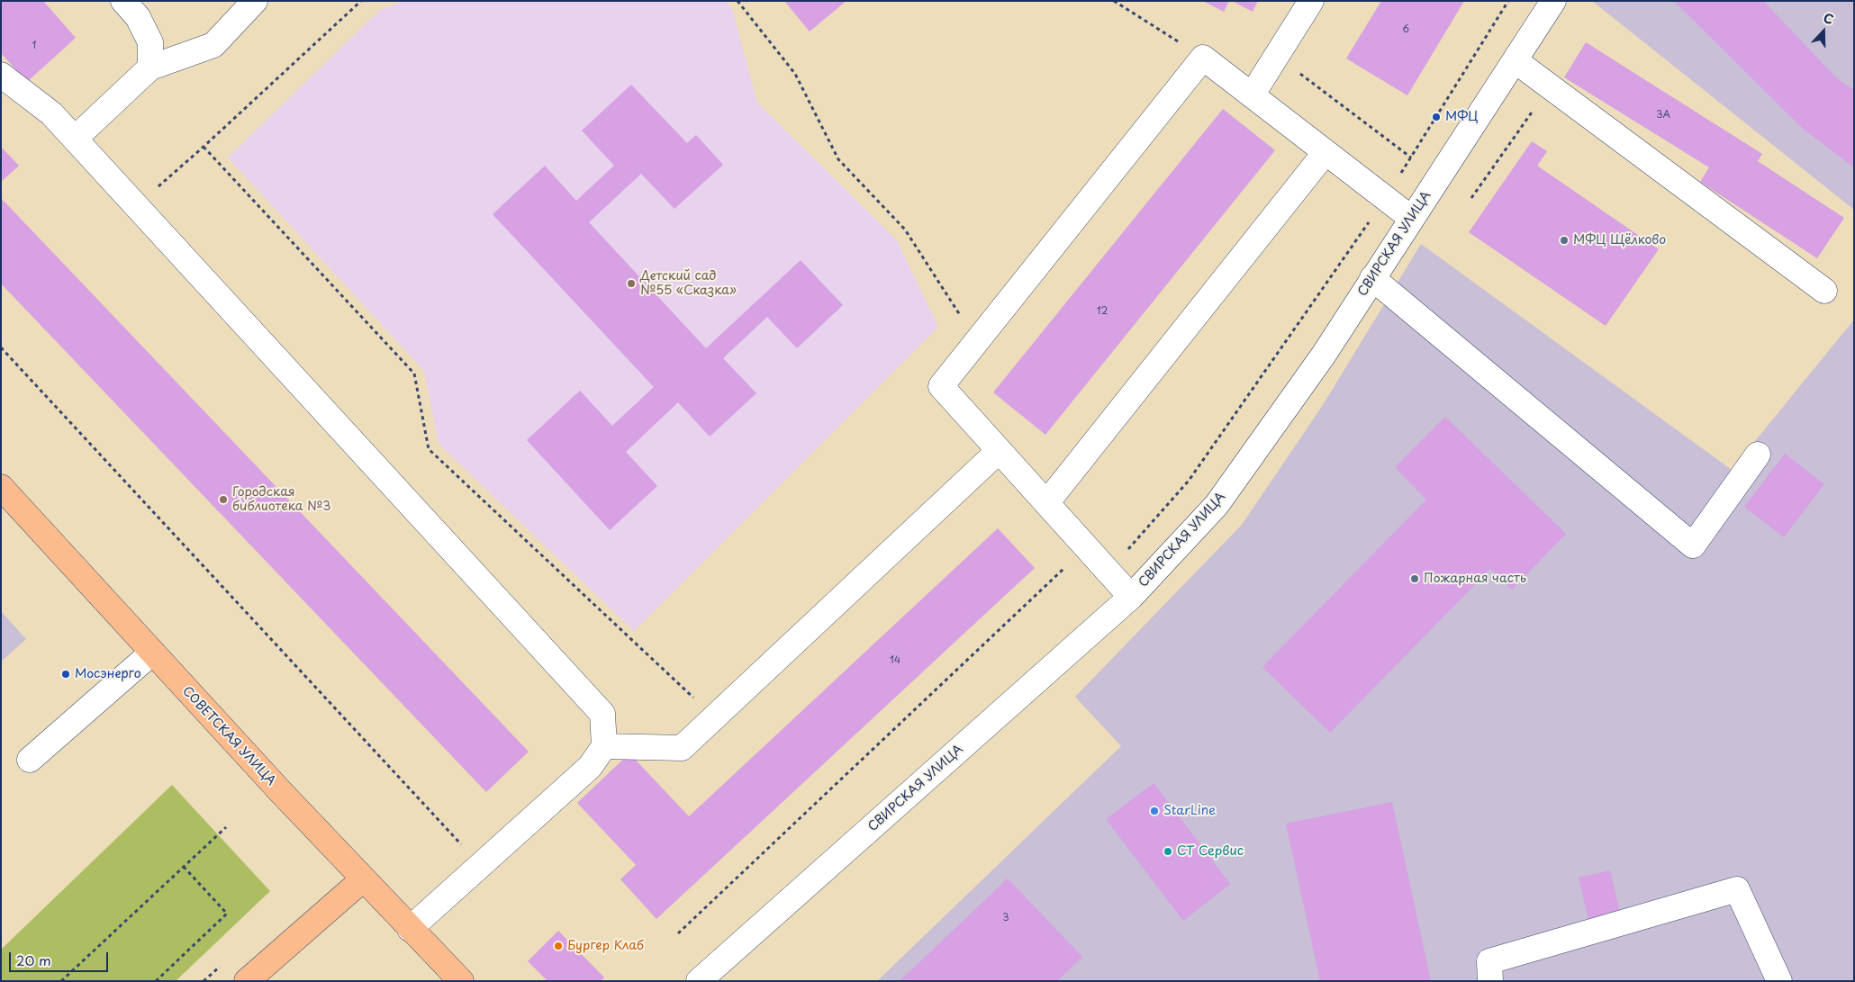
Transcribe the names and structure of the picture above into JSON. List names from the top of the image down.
{
  "streets": {
    "main road": ["СОВЕТСКАЯ УЛИЦА"],
    "street": ["СВИРСКАЯ УЛИЦА"]
  },
  "places": [
    "МФЦ",
    "МФЦ Щёлково",
    "Детский сад №55 «Сказка»",
    "Городская библиотека №3",
    "Пожарная часть",
    "Мосэнерго",
    "StarLine",
    "СТ Сервис",
    "Бургер Клаб"
  ],
  "house_numbers": [
    "6",
    "1",
    "3А",
    "12",
    "14",
    "3"
  ],
  "scale_bar": "20 m",
  "north": "top"
}
